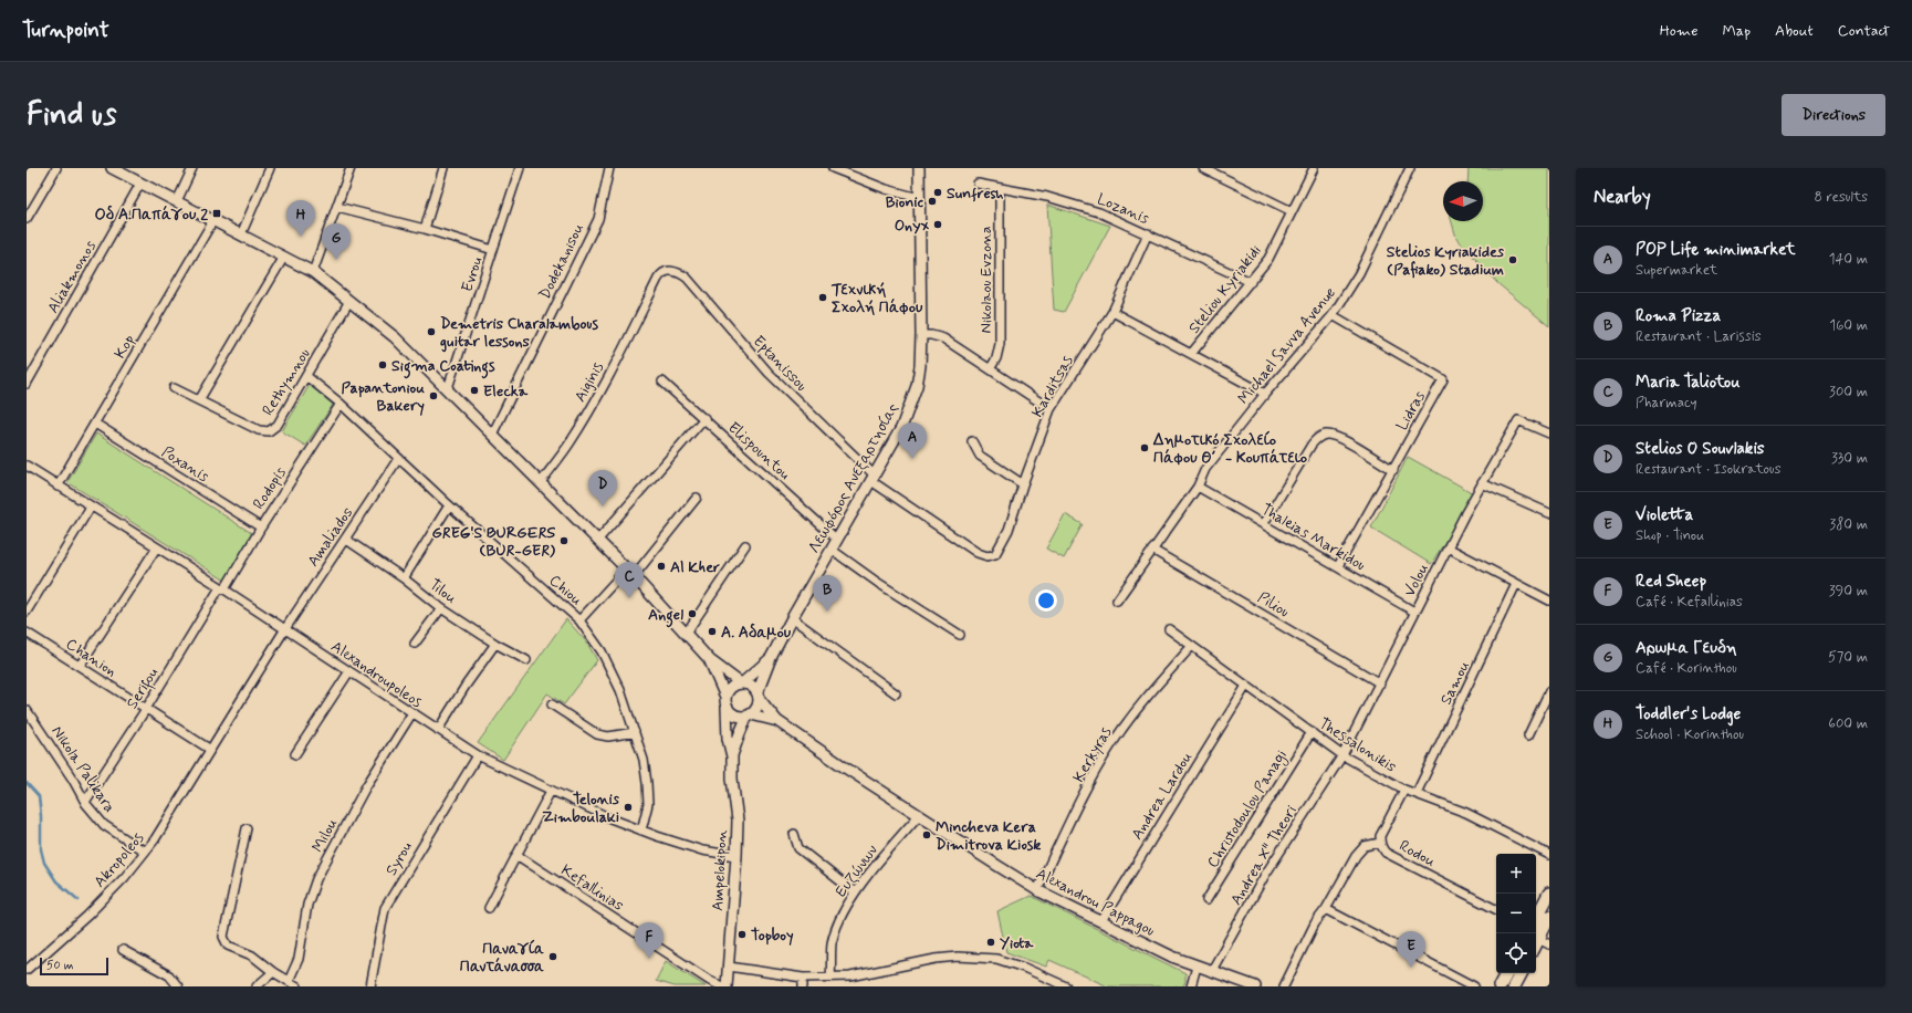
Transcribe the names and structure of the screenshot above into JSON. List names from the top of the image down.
{
  "streets": {
    "street": [
      "Lozanis",
      "Dodekanisou",
      "Evrou",
      "Aliakmonos",
      "Nikolaou Evzona",
      "Steliou Kyriakidi",
      "Michael Savva Avenue",
      "Kop",
      "Eptanissou",
      "Rethymnou",
      "Aiginis",
      "Karditsas",
      "Lidras",
      "Elispountou",
      "Poxanis",
      "Λεωφόρος Ανεξαρτησίας",
      "Rodopis",
      "Amaliados",
      "Thaleias Markidou",
      "Volou",
      "Chiou",
      "Tilou",
      "Piliou",
      "Chanion",
      "Alexandroupoleos",
      "Samou",
      "Serifou",
      "Thessalonikis",
      "Kerkyras",
      "Nikola Palikara",
      "Andrea Lardou",
      "Christodoulou Panagi",
      "Milou",
      "Rodou",
      "Andrea X\" Theori",
      "Syrou",
      "Akropoleos",
      "Ampelokipon",
      "Ευζώνων",
      "Kefallinias",
      "Alexandrou Pappagou"
    ]
  },
  "crossings": [
    ["Lozanis", "Nikolaou Evzona"],
    ["Lozanis", "Steliou Kyriakidi"],
    ["Lozanis", "Karditsas"],
    ["Michael Savva Avenue", "Lidras"],
    ["Michael Savva Avenue", "Thaleias Markidou"],
    ["Michael Savva Avenue", "Piliou"],
    ["Kop", "Poxanis"],
    ["Kop", "Alexandroupoleos"],
    ["Eptanissou", "Aiginis"],
    ["Eptanissou", "Karditsas"],
    ["Eptanissou", "Λεωφόρος Ανεξαρτησίας"],
    ["Rethymnou", "Chiou"],
    ["Lidras", "Thaleias Markidou"],
    ["Elispountou", "Λεωφόρος Ανεξαρτησίας"],
    ["Poxanis", "Rodopis"],
    ["Λεωφόρος Ανεξαρτησίας", "Ampelokipon"],
    ["Λεωφόρος Ανεξαρτησίας", "Alexandrou Pappagou"],
    ["Rodopis", "Chiou"],
    ["Rodopis", "Alexandroupoleos"],
    ["Rodopis", "Serifou"],
    ["Amaliados", "Chiou"],
    ["Amaliados", "Tilou"],
    ["Amaliados", "Chanion"],
    ["Amaliados", "Alexandroupoleos"],
    ["Amaliados", "Akropoleos"],
    ["Thaleias Markidou", "Volou"],
    ["Volou", "Piliou"],
    ["Volou", "Thessalonikis"],
    ["Volou", "Andrea X\" Theori"],
    ["Chiou", "Alexandroupoleos"],
    ["Chanion", "Serifou"],
    ["Chanion", "Akropoleos"],
    ["Alexandroupoleos", "Serifou"],
    ["Alexandroupoleos", "Milou"],
    ["Alexandroupoleos", "Syrou"],
    ["Alexandroupoleos", "Ampelokipon"],
    ["Samou", "Thessalonikis"],
    ["Serifou", "Nikola Palikara"],
    ["Thessalonikis", "Kerkyras"],
    ["Thessalonikis", "Andrea Lardou"],
    ["Thessalonikis", "Christodoulou Panagi"],
    ["Thessalonikis", "Rodou"],
    ["Thessalonikis", "Andrea X\" Theori"],
    ["Kerkyras", "Alexandrou Pappagou"],
    ["Nikola Palikara", "Akropoleos"],
    ["Andrea Lardou", "Alexandrou Pappagou"],
    ["Andrea X\" Theori", "Alexandrou Pappagou"],
    ["Ampelokipon", "Alexandrou Pappagou"],
    ["Ευζώνων", "Alexandrou Pappagou"]
  ],
  "places": {
    "other": [
      "Sunfresh",
      "Bionic",
      "Onyx",
      "Stelios Kyriakides (Pafiako) Stadium",
      "Τεχνική Σχολή Πάφου",
      "Demetris Charalambous guitar lessons",
      "Sigma Coatings",
      "Elecka",
      "Papantoniou Bakery",
      "Δημοτικό Σχολείο Πάφου Θ΄ - Κουπάτειο",
      "GREG'S BURGERS (BUR-GER)",
      "Al Kher",
      "Angel",
      "Α. Αδαμου",
      "Telonis Zimboulaki",
      "Mincheva Kera Dimitrova Kiosk",
      "Topboy",
      "Yiota",
      "Παναγία Παντάνασσα"
    ],
    "transit": ["Οδ Α.Παπάγου 2"]
  },
  "scale_bar": "50 m",
  "north": "left",
  "page": {
    "header": "Turnpoint",
    "nav": [
      "Home",
      "Map",
      "About",
      "Contact"
    ],
    "buttons": "Directions",
    "title": "Find us",
    "heading": ["Nearby", "8 results"],
    "pins": [
      "H",
      "G",
      "A",
      "D",
      "C",
      "B",
      "F",
      "E"
    ],
    "list": [
      {
        "mark": "A",
        "name": "POP Life minimarket",
        "note": "Supermarket",
        "value": "140 m"
      },
      {
        "mark": "B",
        "name": "Roma Pizza",
        "note": "Restaurant · Larissis",
        "value": "160 m"
      },
      {
        "mark": "C",
        "name": "Maria Taliotou",
        "note": "Pharmacy",
        "value": "300 m"
      },
      {
        "mark": "D",
        "name": "Stelios O Souvlakis",
        "note": "Restaurant · Isokratous",
        "value": "330 m"
      },
      {
        "mark": "E",
        "name": "Violetta",
        "note": "Shop · Tinou",
        "value": "380 m"
      },
      {
        "mark": "F",
        "name": "Red Sheep",
        "note": "Café · Kefallinias",
        "value": "390 m"
      },
      {
        "mark": "G",
        "name": "Αρωμα Γευδη",
        "note": "Café · Korinthou",
        "value": "570 m"
      },
      {
        "mark": "H",
        "name": "Toddler's Lodge",
        "note": "School · Korinthou",
        "value": "600 m"
      }
    ],
    "map_buttons": ["+", "−"],
    "scale": "50 m"
  }
}
